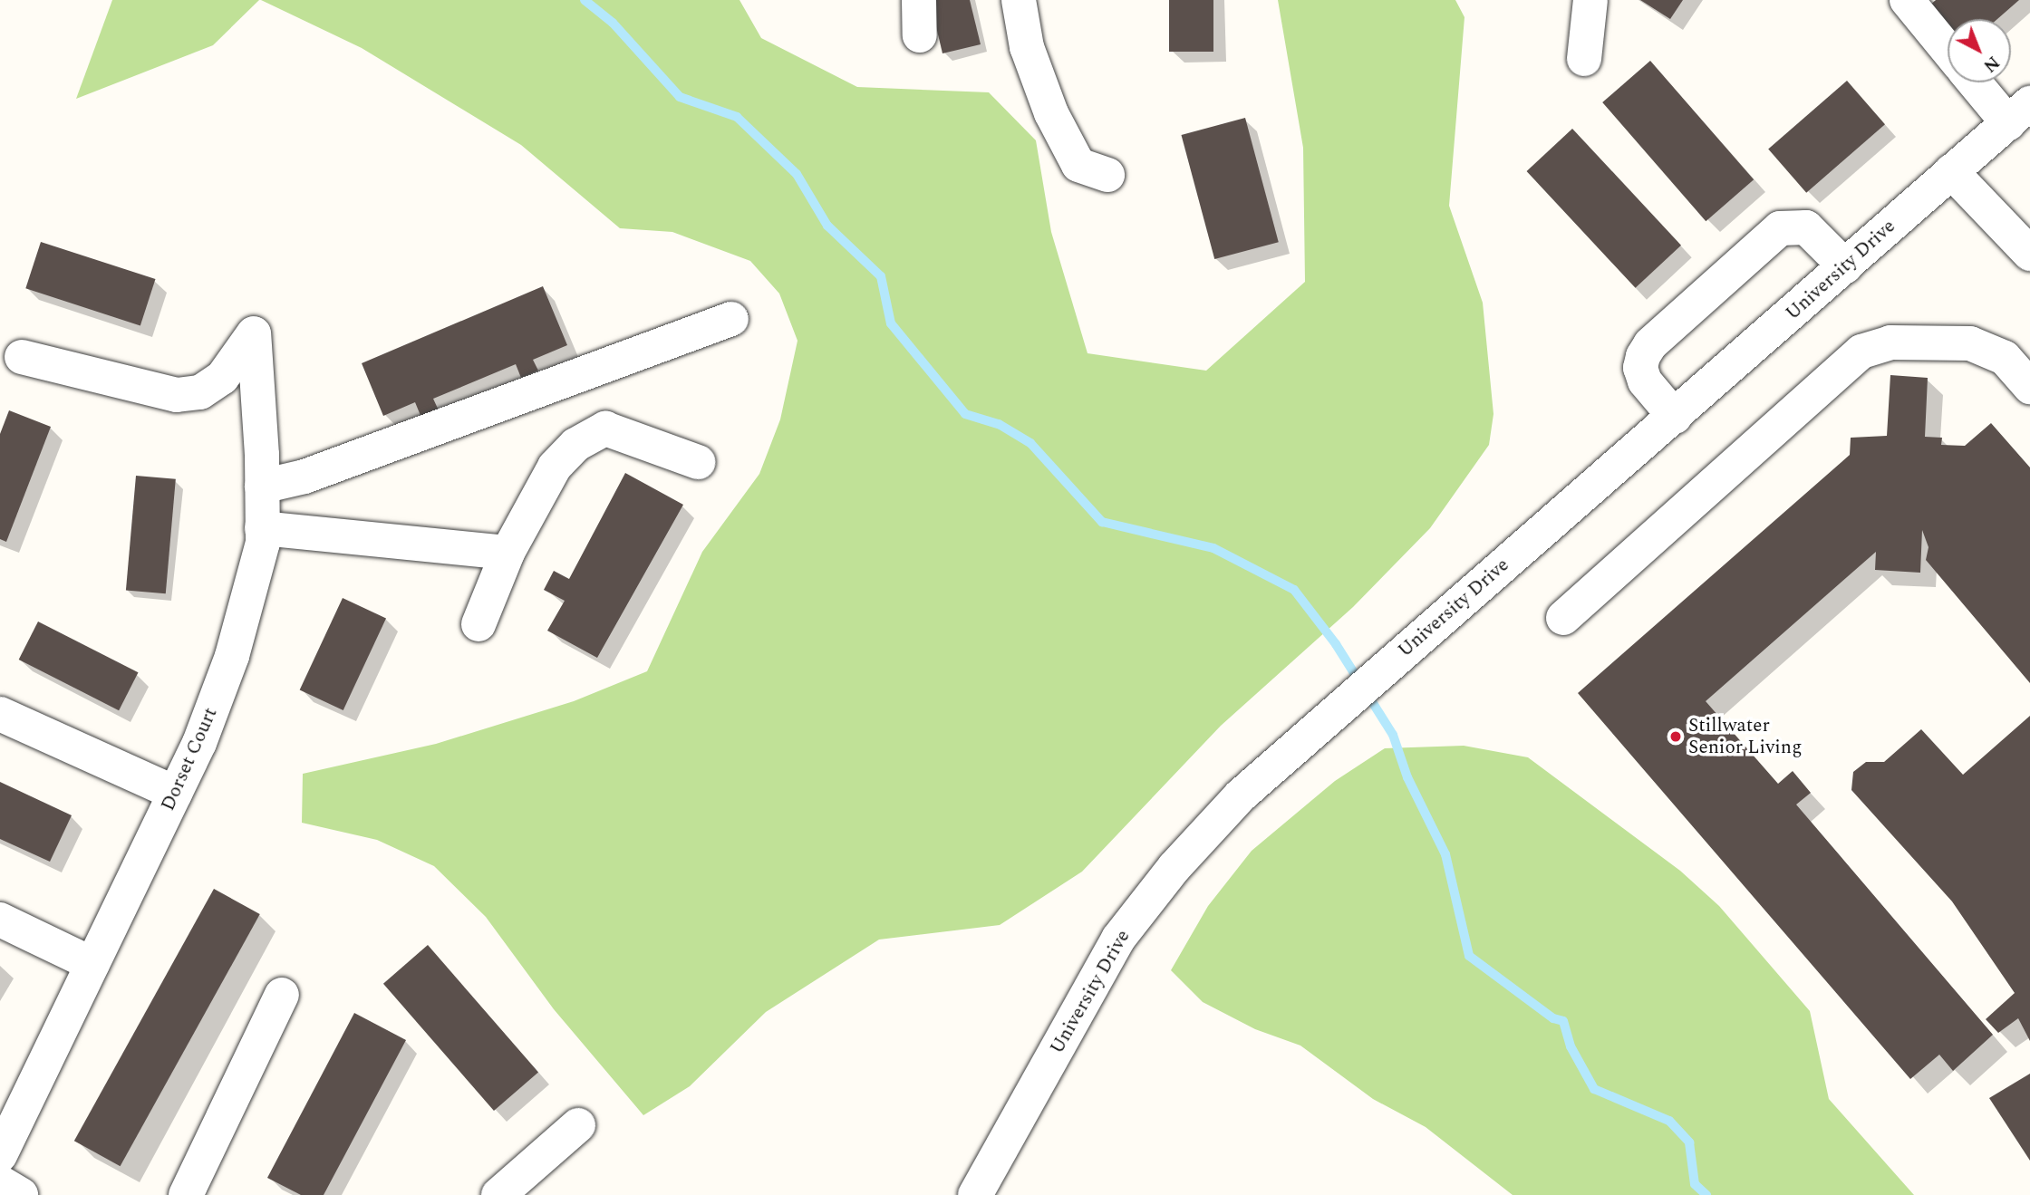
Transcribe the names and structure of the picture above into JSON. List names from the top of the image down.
{
  "streets": {
    "street": ["University Drive", "Dorset Court"]
  },
  "places": ["Stillwater Senior Living"],
  "north": "bottom right"
}
